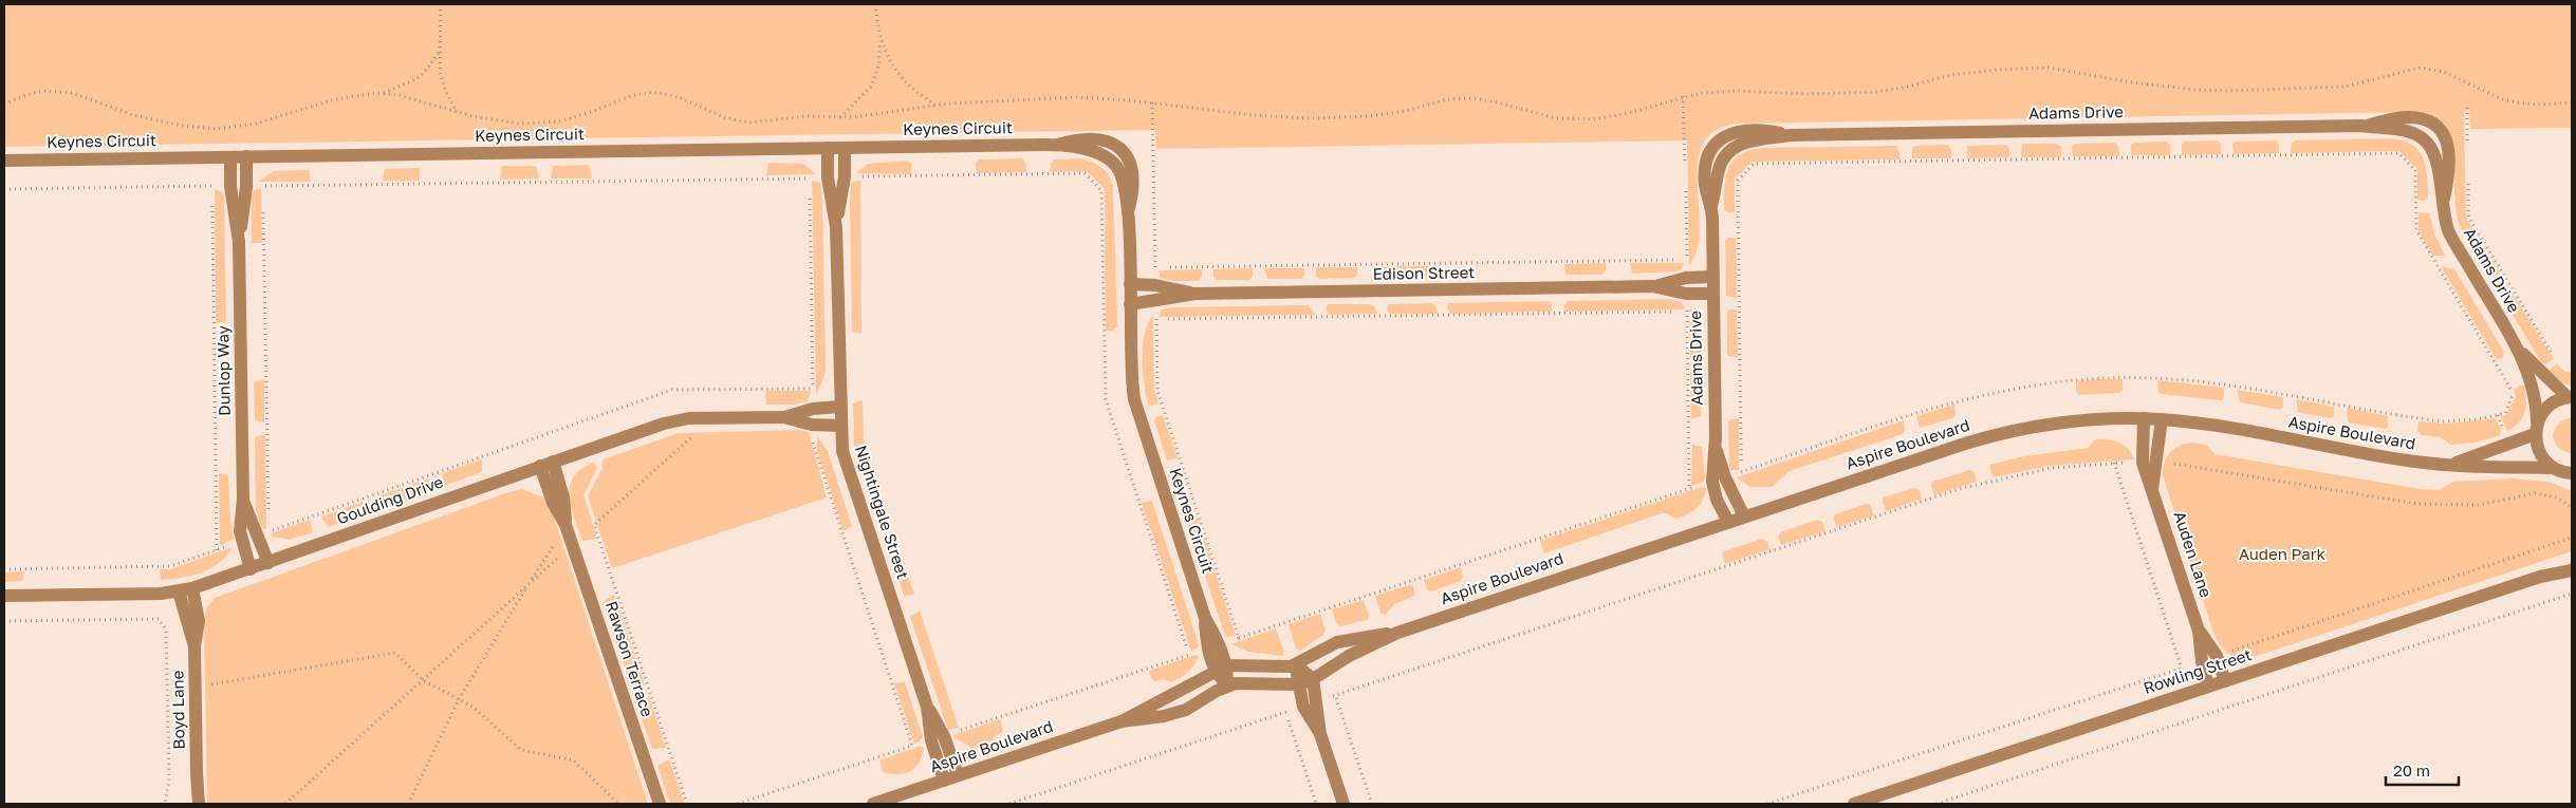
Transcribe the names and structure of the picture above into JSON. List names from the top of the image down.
{
  "streets": {
    "street": [
      "Adams Drive",
      "Keynes Circuit",
      "Edison Street",
      "Dunlop Way",
      "Aspire Boulevard",
      "Goulding Drive",
      "Nightingale Street",
      "Auden Lane",
      "Rawson Terrace",
      "Rowling Street",
      "Boyd Lane"
    ]
  },
  "crossings": [
    ["Adams Drive", "Edison Street"],
    ["Adams Drive", "Aspire Boulevard"],
    ["Keynes Circuit", "Edison Street"],
    ["Keynes Circuit", "Dunlop Way"],
    ["Keynes Circuit", "Aspire Boulevard"],
    ["Keynes Circuit", "Nightingale Street"],
    ["Dunlop Way", "Goulding Drive"],
    ["Aspire Boulevard", "Nightingale Street"],
    ["Aspire Boulevard", "Auden Lane"],
    ["Goulding Drive", "Nightingale Street"],
    ["Goulding Drive", "Rawson Terrace"],
    ["Goulding Drive", "Boyd Lane"],
    ["Auden Lane", "Rowling Street"]
  ],
  "parks": ["Auden Park"],
  "scale_bar": "20 m"
}
